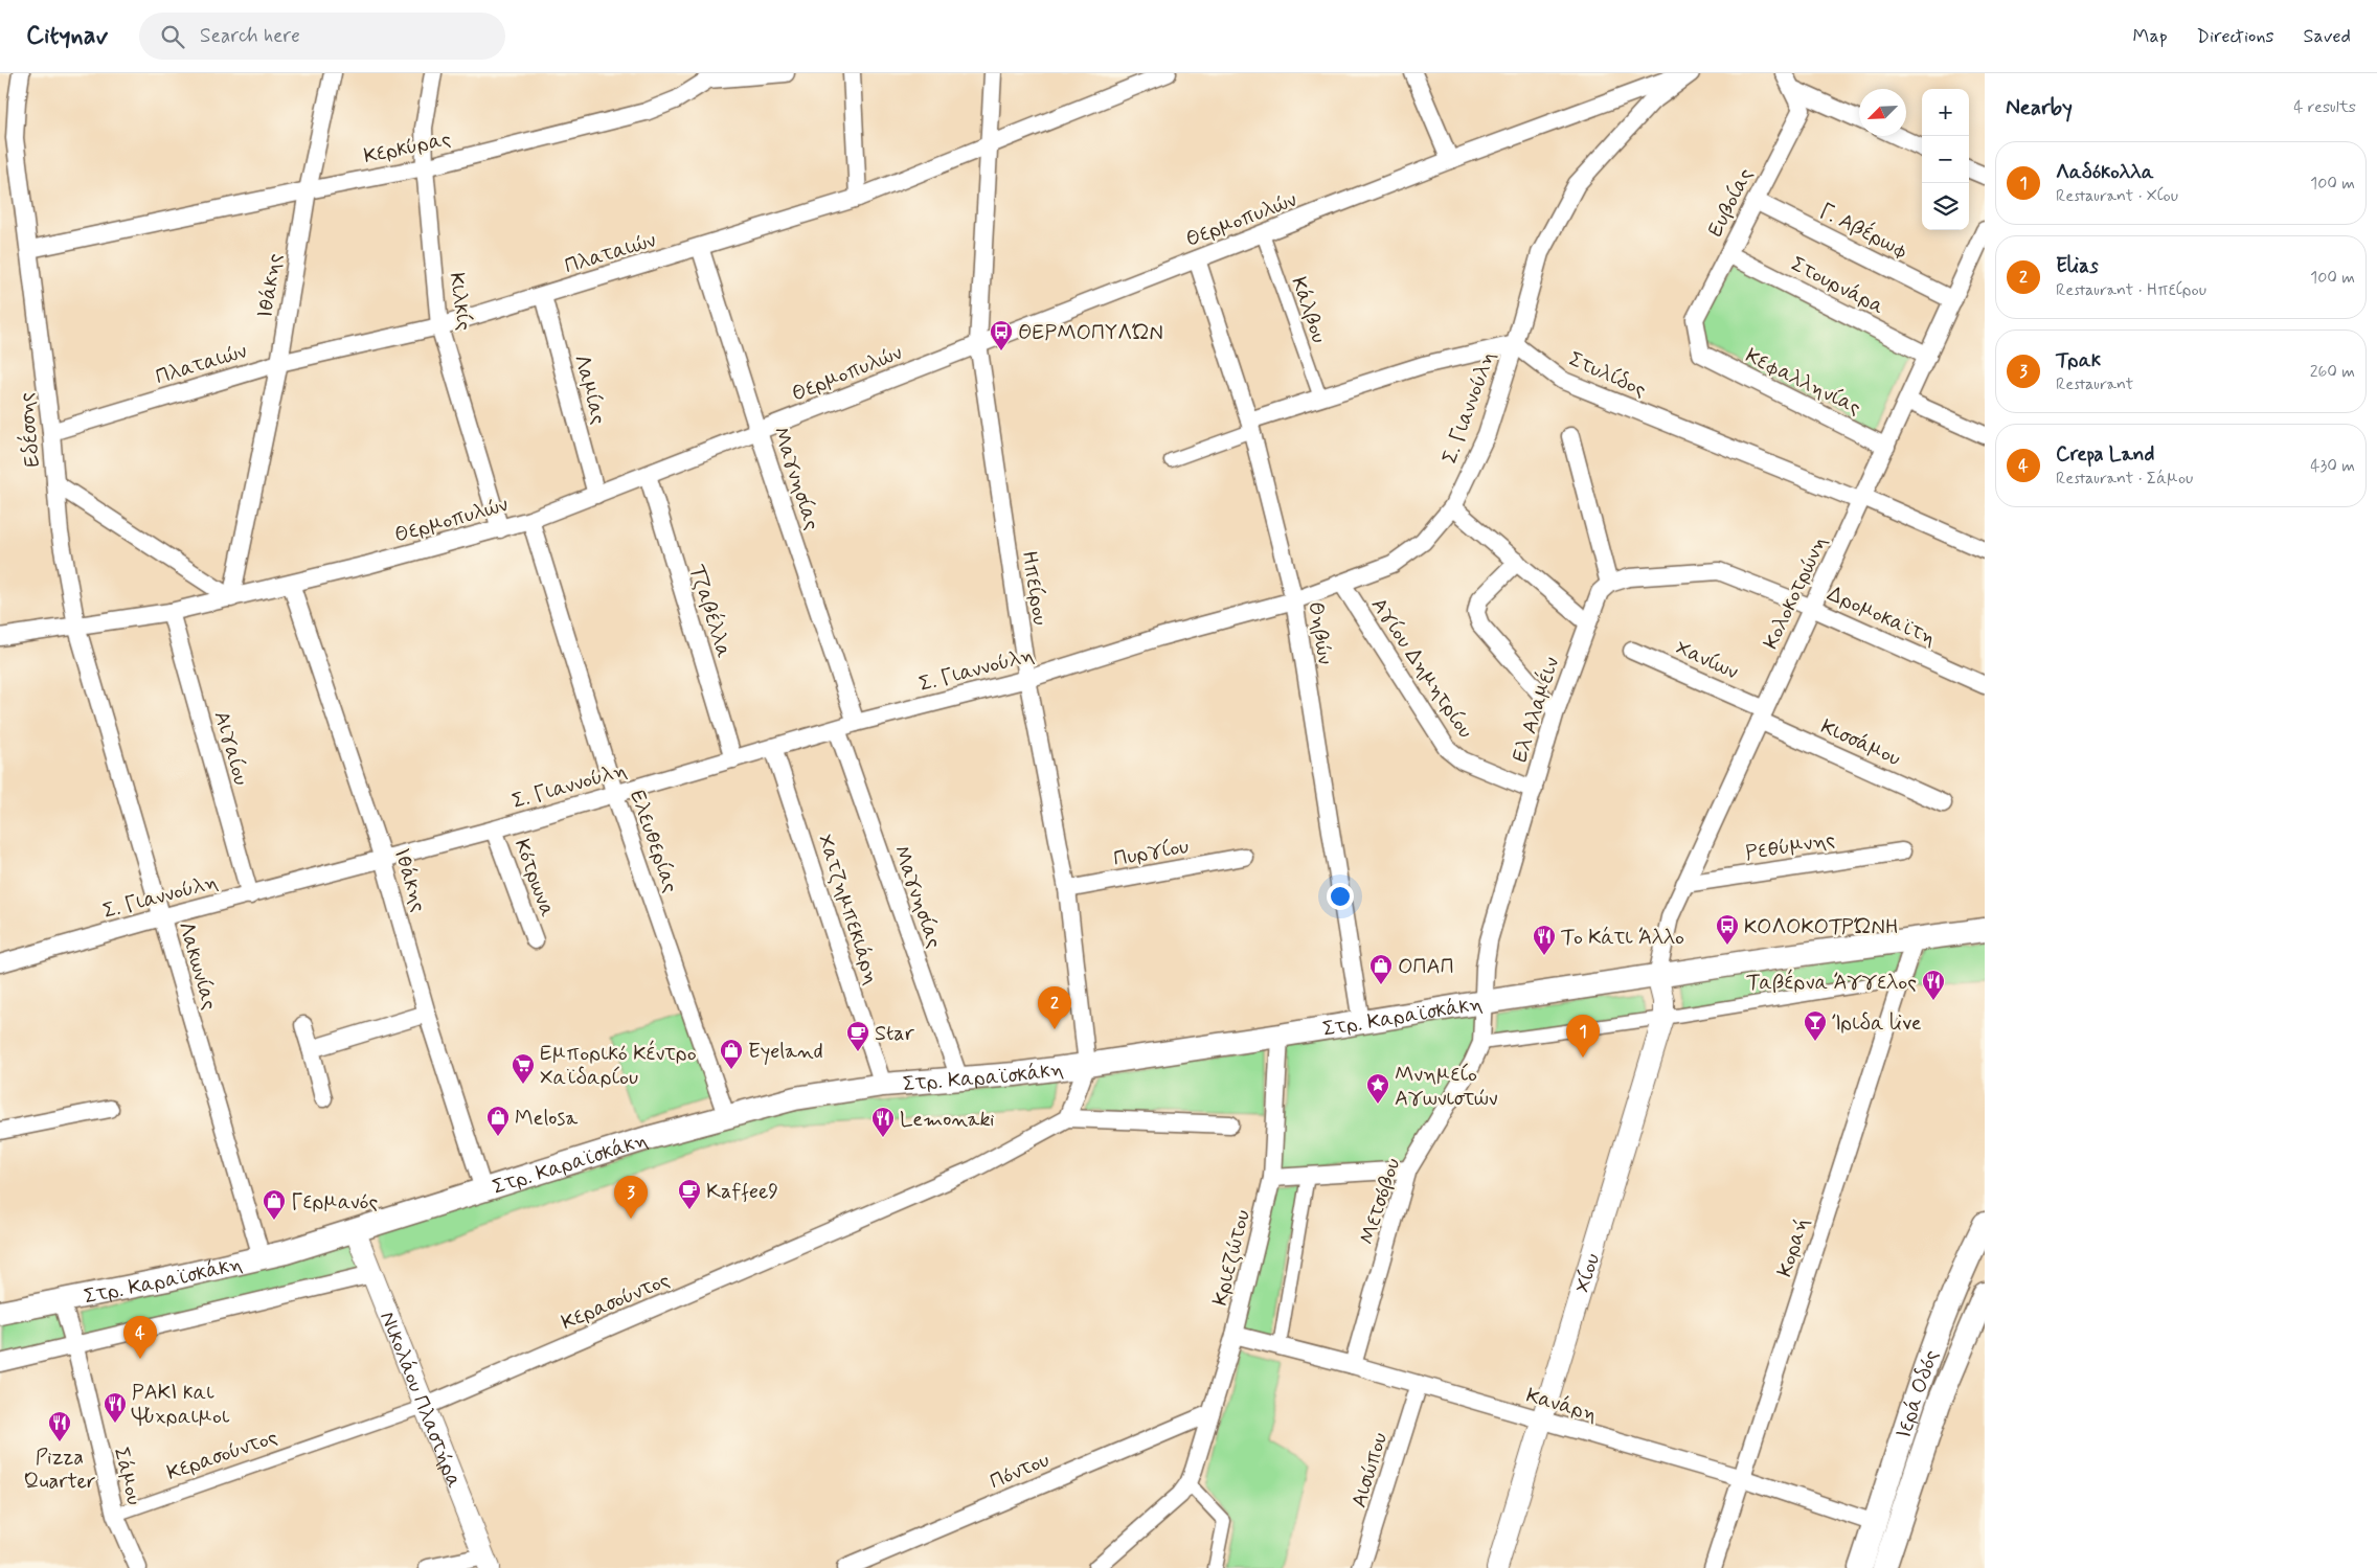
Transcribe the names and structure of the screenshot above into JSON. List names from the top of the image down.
{
  "streets": {
    "main road": ["Στρ. Καραϊσκάκη", "Ιερά Οδός"],
    "street": [
      "Κερκύρας",
      "Ευβοίας",
      "Θερμοπυλών",
      "Γ. Αβέρωφ",
      "Πλαταιών",
      "Στουρνάρα",
      "Ιθάκης",
      "Κιλκίς",
      "Κάλβου",
      "Στυλίδος",
      "Κεφαλληνίας",
      "Λαμίας",
      "Σ. Γιαννούλη",
      "Εδέσσης",
      "Μαγνησίας",
      "Ηπείρου",
      "Κολοκοτρώνη",
      "Τζαβέλλα",
      "Δρομοκαϊτη",
      "Θηβών",
      "Χανίων",
      "Αγίου Δημητρίου",
      "Ελ Αλαμέιν",
      "Κισσάμου",
      "Αιγαίου",
      "Ελευθερίας",
      "Ρεθύμνης",
      "Πυργίου",
      "Κότρωνα",
      "Χατζημπεκιάρη",
      "Λακωνίας",
      "Μετσόβου",
      "Κοραή",
      "Κριεζώτου",
      "Χίου",
      "Κερασούντος",
      "Νικολάου Πλαστήρα",
      "Κανάρη",
      "Πόντου",
      "Αισώπου",
      "Σάμου"
    ]
  },
  "crossings": [
    ["Κερκύρας", "Ιθάκης"],
    ["Κερκύρας", "Κιλκίς"],
    ["Κερκύρας", "Εδέσσης"],
    ["Ευβοίας", "Γ. Αβέρωφ"],
    ["Ευβοίας", "Στουρνάρα"],
    ["Ευβοίας", "Κεφαλληνίας"],
    ["Θερμοπυλών", "Ιθάκης"],
    ["Θερμοπυλών", "Κιλκίς"],
    ["Θερμοπυλών", "Κάλβου"],
    ["Θερμοπυλών", "Λαμίας"],
    ["Θερμοπυλών", "Σ. Γιαννούλη"],
    ["Θερμοπυλών", "Εδέσσης"],
    ["Θερμοπυλών", "Μαγνησίας"],
    ["Θερμοπυλών", "Ηπείρου"],
    ["Θερμοπυλών", "Τζαβέλλα"],
    ["Θερμοπυλών", "Θηβών"],
    ["Θερμοπυλών", "Αιγαίου"],
    ["Θερμοπυλών", "Ελευθερίας"],
    ["Θερμοπυλών", "Λακωνίας"],
    ["Γ. Αβέρωφ", "Κολοκοτρώνη"],
    ["Πλαταιών", "Ιθάκης"],
    ["Πλαταιών", "Κιλκίς"],
    ["Πλαταιών", "Λαμίας"],
    ["Πλαταιών", "Εδέσσης"],
    ["Πλαταιών", "Μαγνησίας"],
    ["Πλαταιών", "Ηπείρου"],
    ["Στουρνάρα", "Κολοκοτρώνη"],
    ["Ιθάκης", "Σ. Γιαννούλη"],
    ["Ιθάκης", "Στρ. Καραϊσκάκη"],
    ["Στυλίδος", "Σ. Γιαννούλη"],
    ["Στυλίδος", "Κολοκοτρώνη"],
    ["Κεφαλληνίας", "Κολοκοτρώνη"],
    ["Σ. Γιαννούλη", "Μαγνησίας"],
    ["Σ. Γιαννούλη", "Ηπείρου"],
    ["Σ. Γιαννούλη", "Τζαβέλλα"],
    ["Σ. Γιαννούλη", "Θηβών"],
    ["Σ. Γιαννούλη", "Αγίου Δημητρίου"],
    ["Σ. Γιαννούλη", "Αιγαίου"],
    ["Σ. Γιαννούλη", "Ελευθερίας"],
    ["Σ. Γιαννούλη", "Κότρωνα"],
    ["Σ. Γιαννούλη", "Χατζημπεκιάρη"],
    ["Σ. Γιαννούλη", "Λακωνίας"],
    ["Εδέσσης", "Λακωνίας"],
    ["Μαγνησίας", "Στρ. Καραϊσκάκη"],
    ["Ηπείρου", "Πυργίου"],
    ["Ηπείρου", "Στρ. Καραϊσκάκη"],
    ["Κολοκοτρώνη", "Δρομοκαϊτη"],
    ["Κολοκοτρώνη", "Χανίων"],
    ["Κολοκοτρώνη", "Κισσάμου"],
    ["Κολοκοτρώνη", "Ρεθύμνης"],
    ["Κολοκοτρώνη", "Στρ. Καραϊσκάκη"],
    ["Κολοκοτρώνη", "Χίου"],
    ["Δρομοκαϊτη", "Ελ Αλαμέιν"],
    ["Θηβών", "Στρ. Καραϊσκάκη"],
    ["Χανίων", "Κισσάμου"],
    ["Αγίου Δημητρίου", "Ελ Αλαμέιν"],
    ["Ελ Αλαμέιν", "Στρ. Καραϊσκάκη"],
    ["Ελ Αλαμέιν", "Μετσόβου"],
    ["Ελευθερίας", "Στρ. Καραϊσκάκη"],
    ["Χατζημπεκιάρη", "Στρ. Καραϊσκάκη"],
    ["Λακωνίας", "Στρ. Καραϊσκάκη"],
    ["Στρ. Καραϊσκάκη", "Μετσόβου"],
    ["Στρ. Καραϊσκάκη", "Κοραή"],
    ["Στρ. Καραϊσκάκη", "Κριεζώτου"],
    ["Στρ. Καραϊσκάκη", "Χίου"],
    ["Στρ. Καραϊσκάκη", "Νικολάου Πλαστήρα"],
    ["Στρ. Καραϊσκάκη", "Σάμου"],
    ["Μετσόβου", "Κανάρη"],
    ["Κοραή", "Κανάρη"],
    ["Κριεζώτου", "Κανάρη"],
    ["Κριεζώτου", "Πόντου"],
    ["Χίου", "Κανάρη"],
    ["Κερασούντος", "Νικολάου Πλαστήρα"],
    ["Κερασούντος", "Σάμου"],
    ["Ιερά Οδός", "Κανάρη"],
    ["Κανάρη", "Αισώπου"]
  ],
  "places": {
    "bus stop": ["ΘΕΡΜΟΠΥΛΏΝ", "ΚΟΛΟΚΟΤΡΏΝΗ"],
    "restaurant": [
      "Το Κάτι Άλλο",
      "Ταβέρνα Άγγελος",
      "Lemonaki",
      "ΡΑΚΙ και Ψύχραιμοι",
      "Pizza Quarter"
    ],
    "shop": [
      "ΟΠΑΠ",
      "Eyeland",
      "Melosa",
      "Γερμανός"
    ],
    "bar": ["Ίριδα live"],
    "cafe": ["Star", "Kaffee9"],
    "supermarket": ["Εμπορικό Κέντρο Χαϊδαρίου"],
    "place": ["Μνημείο Αγωνιστών"]
  },
  "north": "bottom left",
  "page": {
    "header": "Citynav",
    "search": "Search here",
    "nav": ["Map", "Directions", "Saved"],
    "heading": ["Nearby", "4 results"],
    "map_buttons": ["+", "−"],
    "list": [
      {
        "mark": "1",
        "name": "Λαδόκολλα",
        "note": "Restaurant · Χίου",
        "value": "100 m"
      },
      {
        "mark": "2",
        "name": "Elias",
        "note": "Restaurant · Ηπείρου",
        "value": "100 m"
      },
      {
        "mark": "3",
        "name": "Τρακ",
        "note": "Restaurant",
        "value": "260 m"
      },
      {
        "mark": "4",
        "name": "Crepa Land",
        "note": "Restaurant · Σάμου",
        "value": "430 m"
      }
    ],
    "pins": [
      "2",
      "1",
      "3",
      "4"
    ]
  }
}
